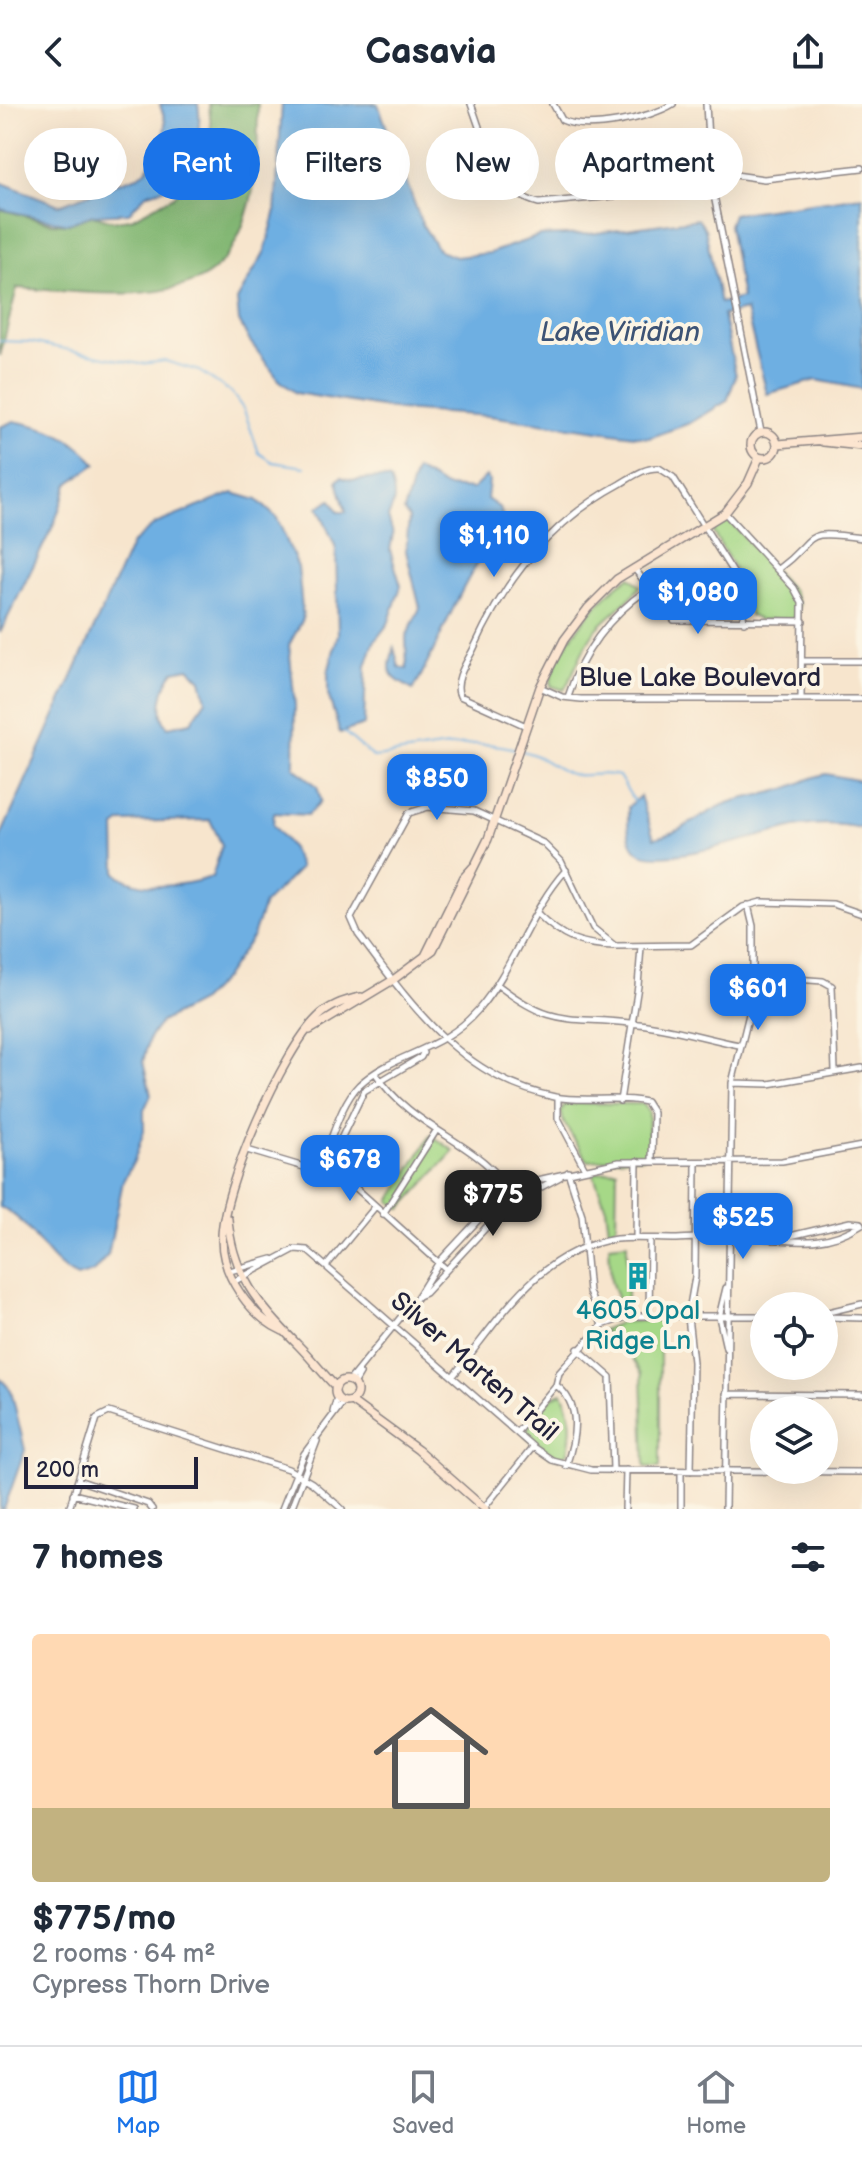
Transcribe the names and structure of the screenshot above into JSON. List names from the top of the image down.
{
  "streets": {
    "street": ["Blue Lake Boulevard", "Silver Marten Trail"]
  },
  "water": ["Lake Viridian"],
  "places": {
    "building": ["4605 Opal Ridge Ln"]
  },
  "scale_bar": "200 m",
  "page": {
    "header": "Casavia",
    "chip": [
      "Buy",
      "Rent",
      "Filters",
      "New",
      "Apartment"
    ],
    "price": [
      "$1,110",
      "$1,080",
      "$850",
      "$601",
      "$678",
      "$775",
      "$525"
    ],
    "scale": "200 m",
    "heading": "7 homes",
    "list": [
      {
        "name": "$775/mo",
        "note": "2 rooms · 64 m² · Cypress Thorn Drive"
      }
    ],
    "tabs": ["Map", "Saved", "Home"]
  }
}
